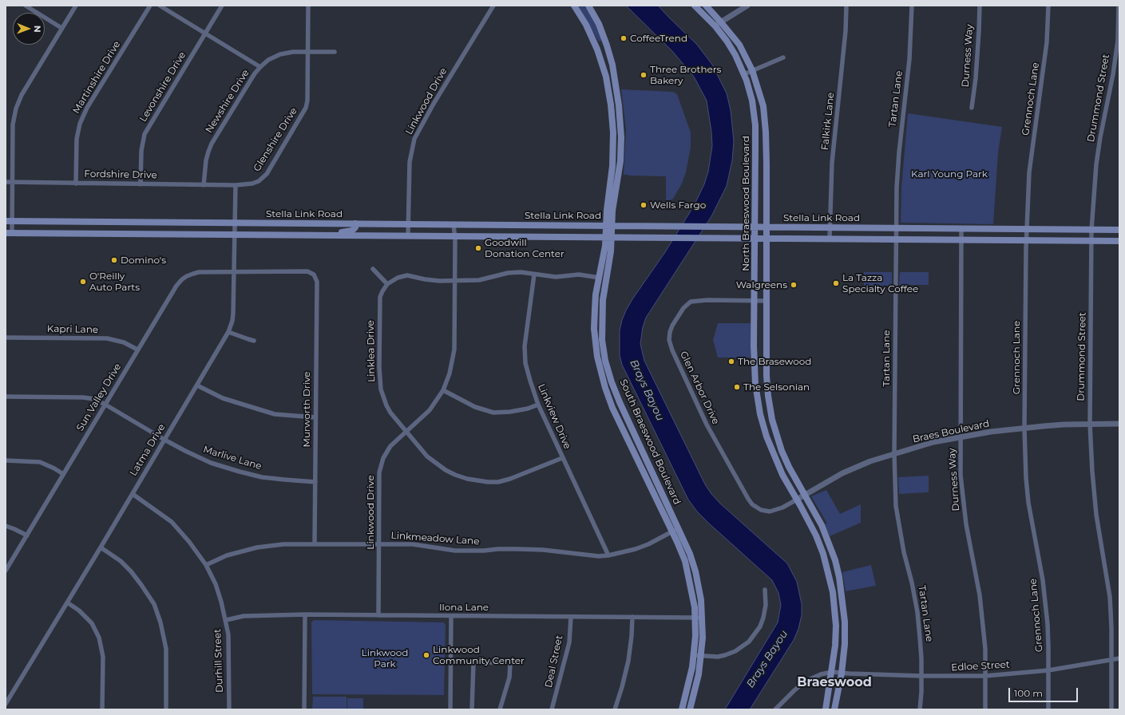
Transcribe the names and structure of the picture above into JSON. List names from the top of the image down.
{
  "streets": {
    "main road": ["North Braeswood Boulevard", "Stella Link Road", "South Braeswood Boulevard"],
    "street": [
      "Durness Way",
      "Martinshire Drive",
      "Levonshire Drive",
      "Drummond Street",
      "Tartan Lane",
      "Grennoch Lane",
      "Newshire Drive",
      "Linkwood Drive",
      "Falkirk Lane",
      "Glenshire Drive",
      "Fordshire Drive",
      "Kapri Lane",
      "Linklea Drive",
      "Glen Arbor Drive",
      "Sun Valley Drive",
      "Murworth Drive",
      "Linkview Drive",
      "Braes Boulevard",
      "Latma Drive",
      "Marlive Lane",
      "Linkmeadow Lane",
      "Ilona Lane",
      "Durhill Street",
      "Deal Street",
      "Edloe Street"
    ]
  },
  "crossings": [
    ["Durness Way", "Stella Link Road"],
    ["Durness Way", "Braes Boulevard"],
    ["Durness Way", "Edloe Street"],
    ["Martinshire Drive", "Fordshire Drive"],
    ["Levonshire Drive", "Fordshire Drive"],
    ["Drummond Street", "Stella Link Road"],
    ["Drummond Street", "Braes Boulevard"],
    ["Drummond Street", "Edloe Street"],
    ["Tartan Lane", "Stella Link Road"],
    ["Tartan Lane", "Braes Boulevard"],
    ["Tartan Lane", "Edloe Street"],
    ["Grennoch Lane", "Stella Link Road"],
    ["Grennoch Lane", "Braes Boulevard"],
    ["Grennoch Lane", "Edloe Street"],
    ["Newshire Drive", "Glenshire Drive"],
    ["Newshire Drive", "Fordshire Drive"],
    ["Linkwood Drive", "Stella Link Road"],
    ["Linkwood Drive", "Linklea Drive"],
    ["Linkwood Drive", "Linkmeadow Lane"],
    ["Linkwood Drive", "Ilona Lane"],
    ["Falkirk Lane", "Stella Link Road"],
    ["Glenshire Drive", "Fordshire Drive"],
    ["Glenshire Drive", "Latma Drive"],
    ["Fordshire Drive", "Latma Drive"],
    ["North Braeswood Boulevard", "Stella Link Road"],
    ["North Braeswood Boulevard", "Glen Arbor Drive"],
    ["North Braeswood Boulevard", "Braes Boulevard"],
    ["North Braeswood Boulevard", "Edloe Street"],
    ["Stella Link Road", "South Braeswood Boulevard"],
    ["Stella Link Road", "Latma Drive"],
    ["Kapri Lane", "Sun Valley Drive"],
    ["Linklea Drive", "Linkview Drive"],
    ["Glen Arbor Drive", "Braes Boulevard"],
    ["Sun Valley Drive", "Murworth Drive"],
    ["Sun Valley Drive", "Latma Drive"],
    ["Sun Valley Drive", "Marlive Lane"],
    ["Murworth Drive", "Marlive Lane"],
    ["Murworth Drive", "Linkmeadow Lane"],
    ["Linkview Drive", "Linkmeadow Lane"],
    ["South Braeswood Boulevard", "Linkmeadow Lane"],
    ["South Braeswood Boulevard", "Ilona Lane"],
    ["Latma Drive", "Marlive Lane"],
    ["Latma Drive", "Durhill Street"],
    ["Linkmeadow Lane", "Durhill Street"],
    ["Ilona Lane", "Durhill Street"],
    ["Ilona Lane", "Deal Street"]
  ],
  "districts": ["Braeswood"],
  "water": ["Brays Bayou"],
  "parks": ["Karl Young Park", "Linkwood Park"],
  "places": [
    "CoffeeTrend",
    "Three Brothers Bakery",
    "Wells Fargo",
    "Goodwill Donation Center",
    "Domino's",
    "O'Reilly Auto Parts",
    "La Tazza Specialty Coffee",
    "Walgreens",
    "The Brasewood",
    "The Selsonian",
    "Linkwood Community Center"
  ],
  "scale_bar": "100 m",
  "north": "right"
}
